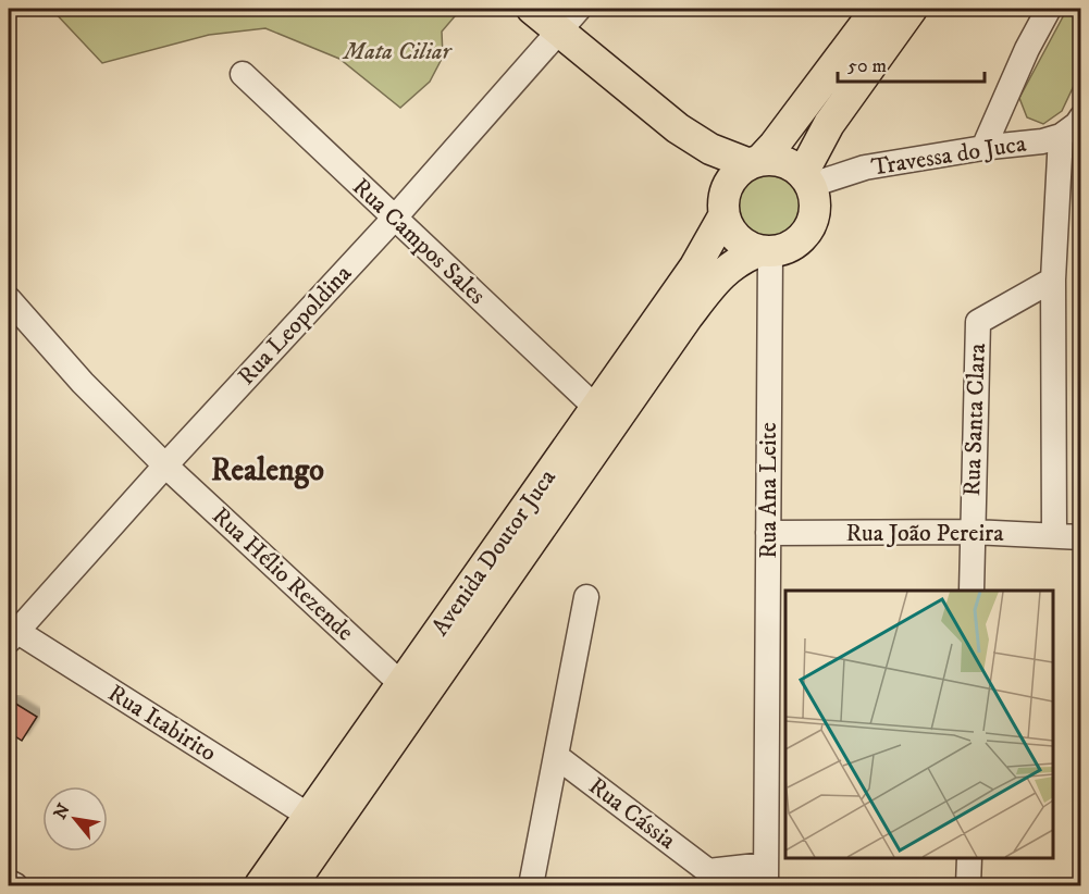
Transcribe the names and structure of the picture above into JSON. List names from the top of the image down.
{
  "streets": {
    "main road": ["Avenida Doutor Juca"],
    "street": [
      "Travessa do Juca",
      "Rua Campos Sales",
      "Rua Leopoldina",
      "Rua Santa Clara",
      "Rua Ana Leite",
      "Rua João Pereira",
      "Rua Hélio Rezende",
      "Rua Itabirito",
      "Rua Cássia"
    ]
  },
  "crossings": [
    ["Travessa do Juca", "Rua Ana Leite"],
    ["Travessa do Juca", "Avenida Doutor Juca"],
    ["Rua Campos Sales", "Rua Leopoldina"],
    ["Rua Campos Sales", "Avenida Doutor Juca"],
    ["Rua Leopoldina", "Rua Hélio Rezende"],
    ["Rua Leopoldina", "Rua Itabirito"],
    ["Rua Santa Clara", "Rua João Pereira"],
    ["Rua Ana Leite", "Rua João Pereira"],
    ["Rua Ana Leite", "Avenida Doutor Juca"],
    ["Rua Ana Leite", "Rua Cássia"],
    ["Avenida Doutor Juca", "Rua Hélio Rezende"],
    ["Avenida Doutor Juca", "Rua Itabirito"]
  ],
  "districts": ["Realengo"],
  "parks": ["Mata Ciliar"],
  "scale_bar": "50 m",
  "north": "top left"
}
